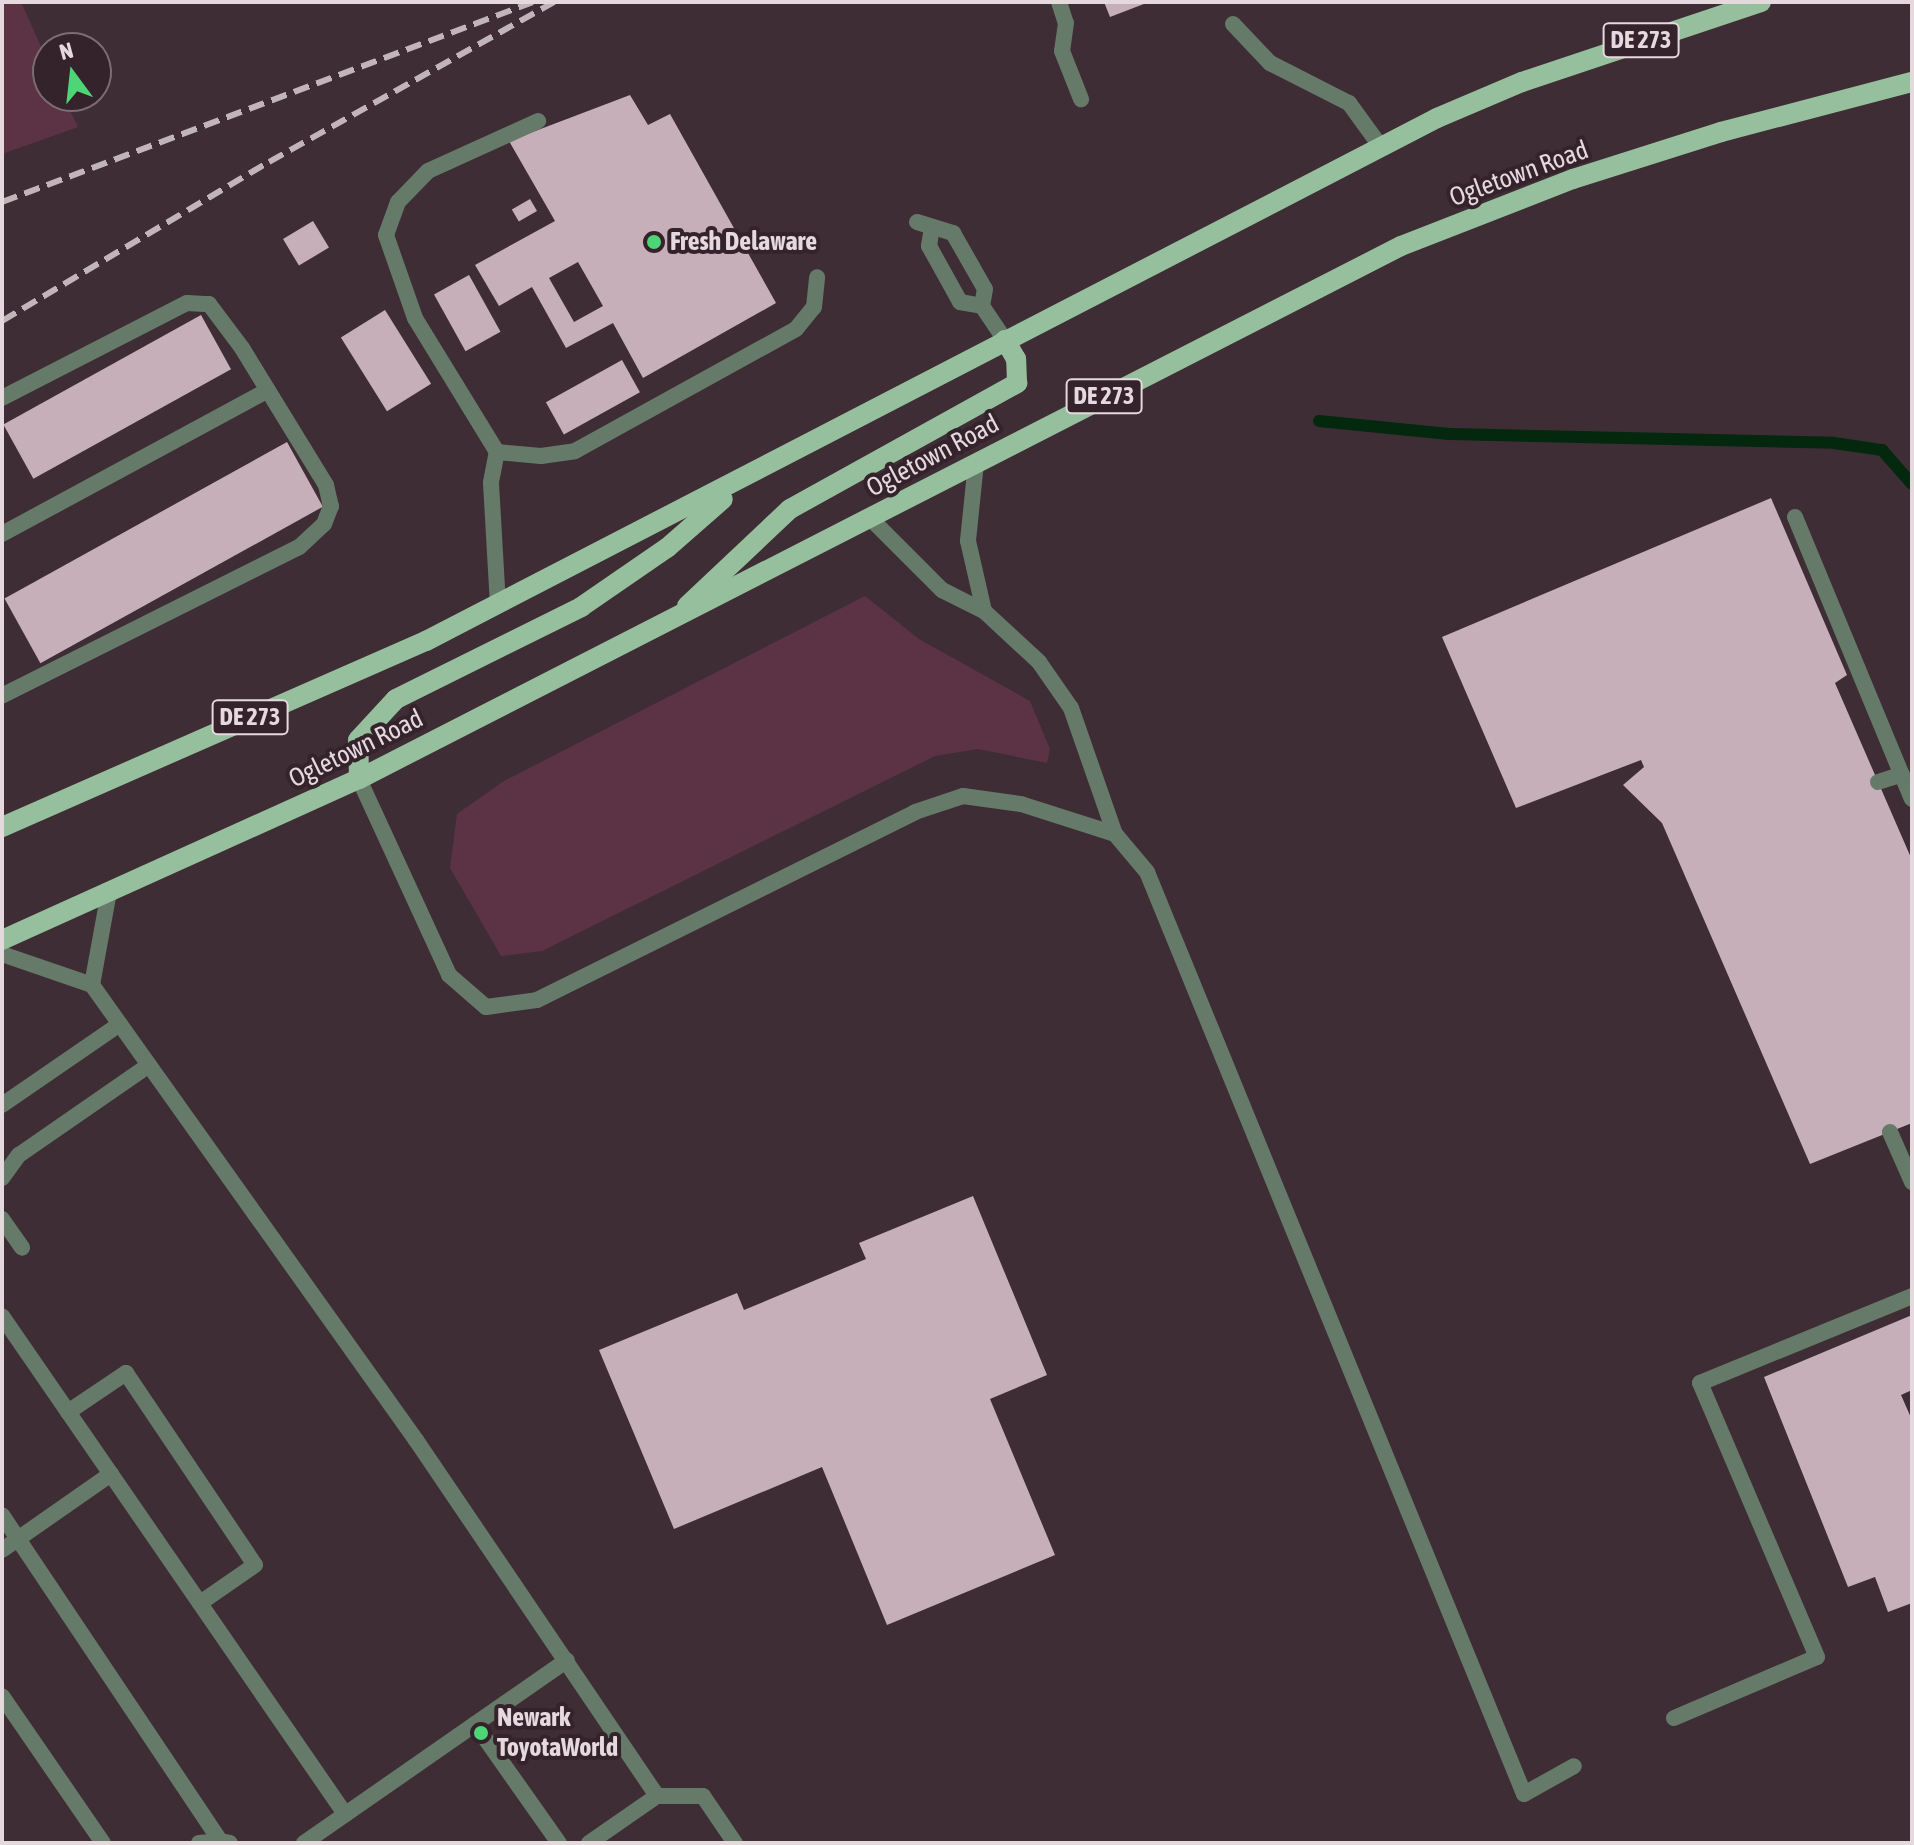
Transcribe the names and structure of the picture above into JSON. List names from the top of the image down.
{
  "streets": {
    "main road": ["DE 273", "Ogletown Road"]
  },
  "places": ["Fresh Delaware", "Newark ToyotaWorld"],
  "north": "top"
}
